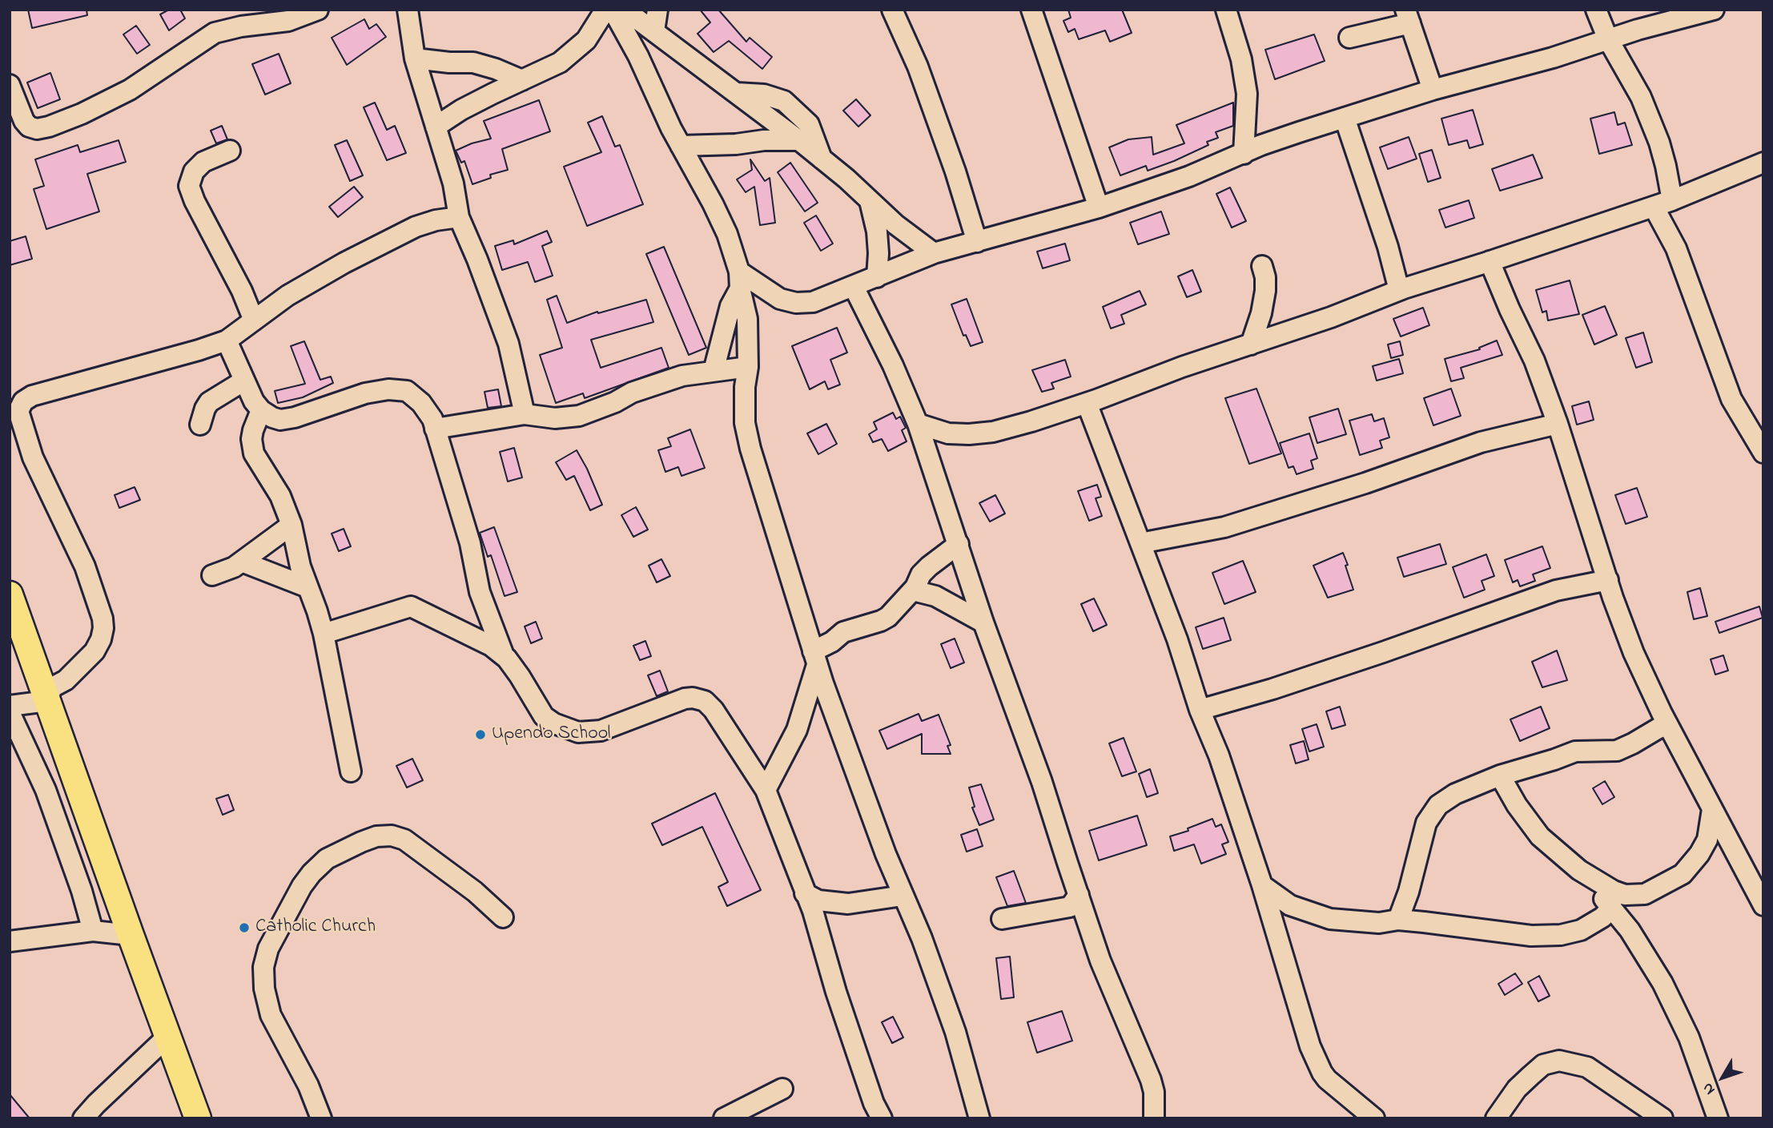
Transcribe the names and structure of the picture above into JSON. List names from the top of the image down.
{
  "places": ["Upendo School", "Catholic Church"],
  "north": "bottom left"
}
